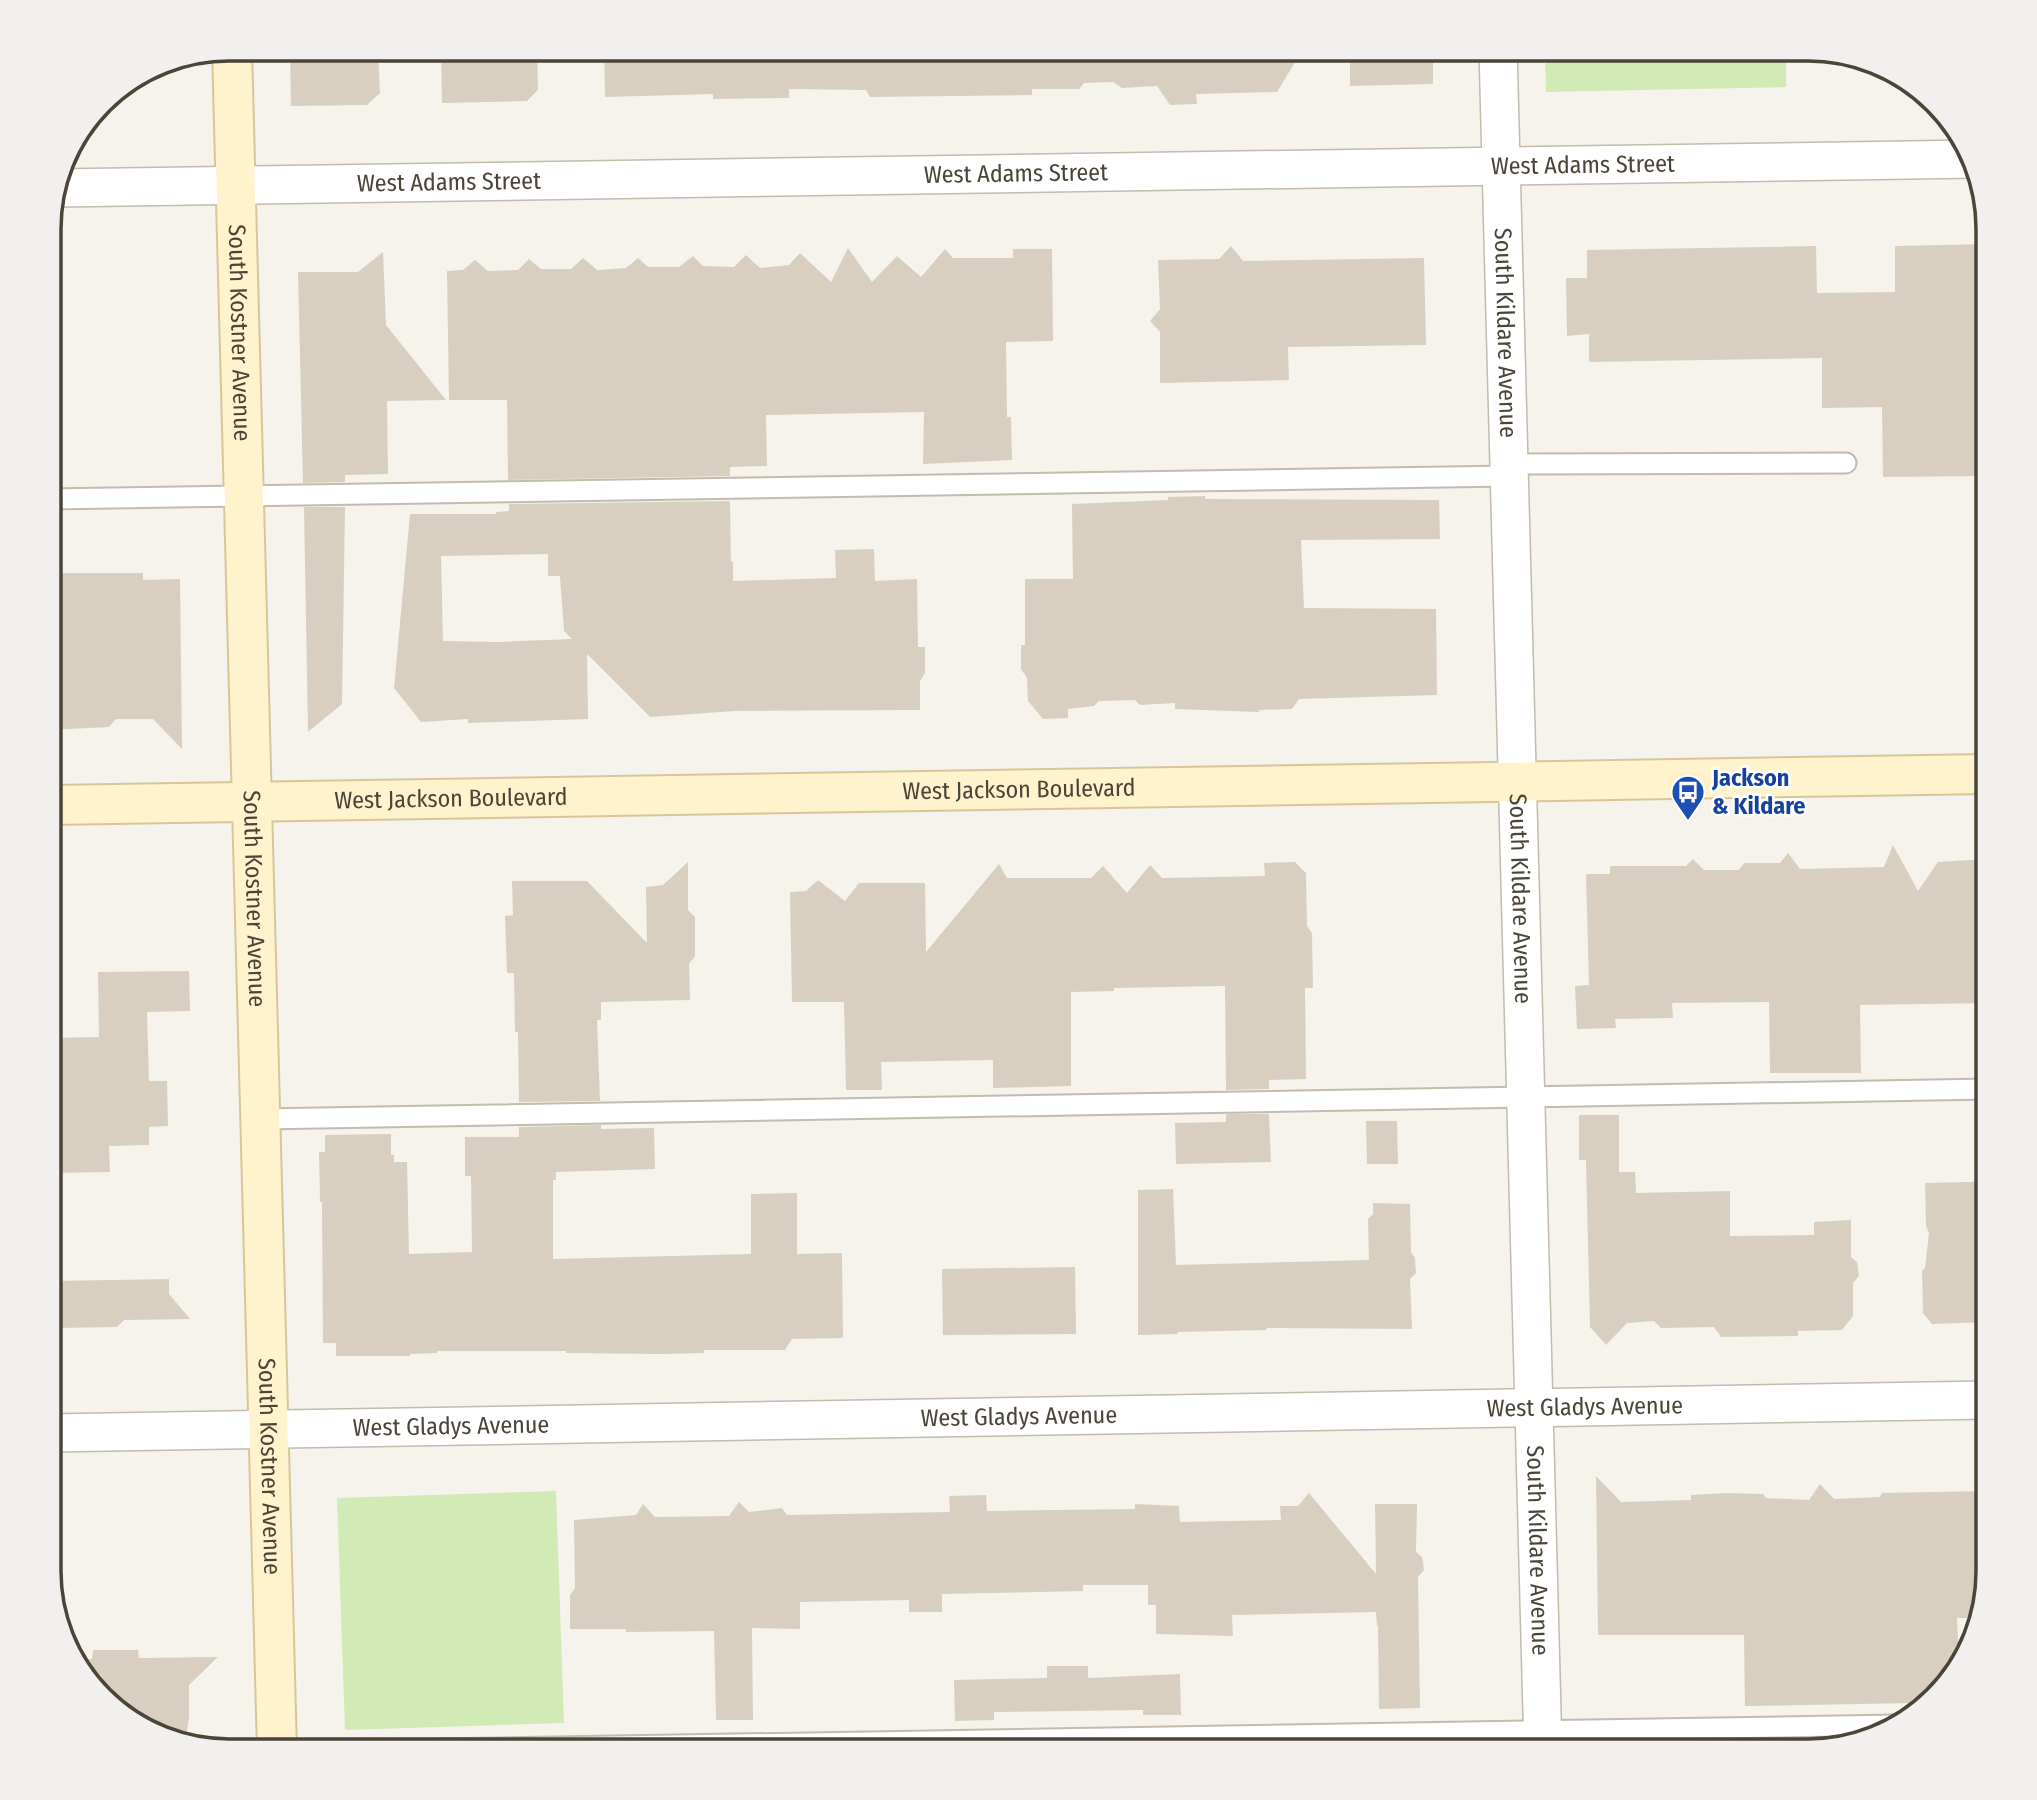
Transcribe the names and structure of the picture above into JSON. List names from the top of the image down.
{
  "streets": {
    "street": [
      "West Adams Street",
      "South Kostner Avenue",
      "South Kildare Avenue",
      "West Jackson Boulevard",
      "West Gladys Avenue"
    ]
  },
  "crossings": [
    ["West Adams Street", "South Kostner Avenue"],
    ["West Adams Street", "South Kildare Avenue"],
    ["South Kostner Avenue", "West Jackson Boulevard"],
    ["South Kostner Avenue", "West Gladys Avenue"],
    ["South Kildare Avenue", "West Jackson Boulevard"],
    ["South Kildare Avenue", "West Gladys Avenue"]
  ],
  "places": {
    "bus stop": ["Jackson & Kildare"]
  }
}
